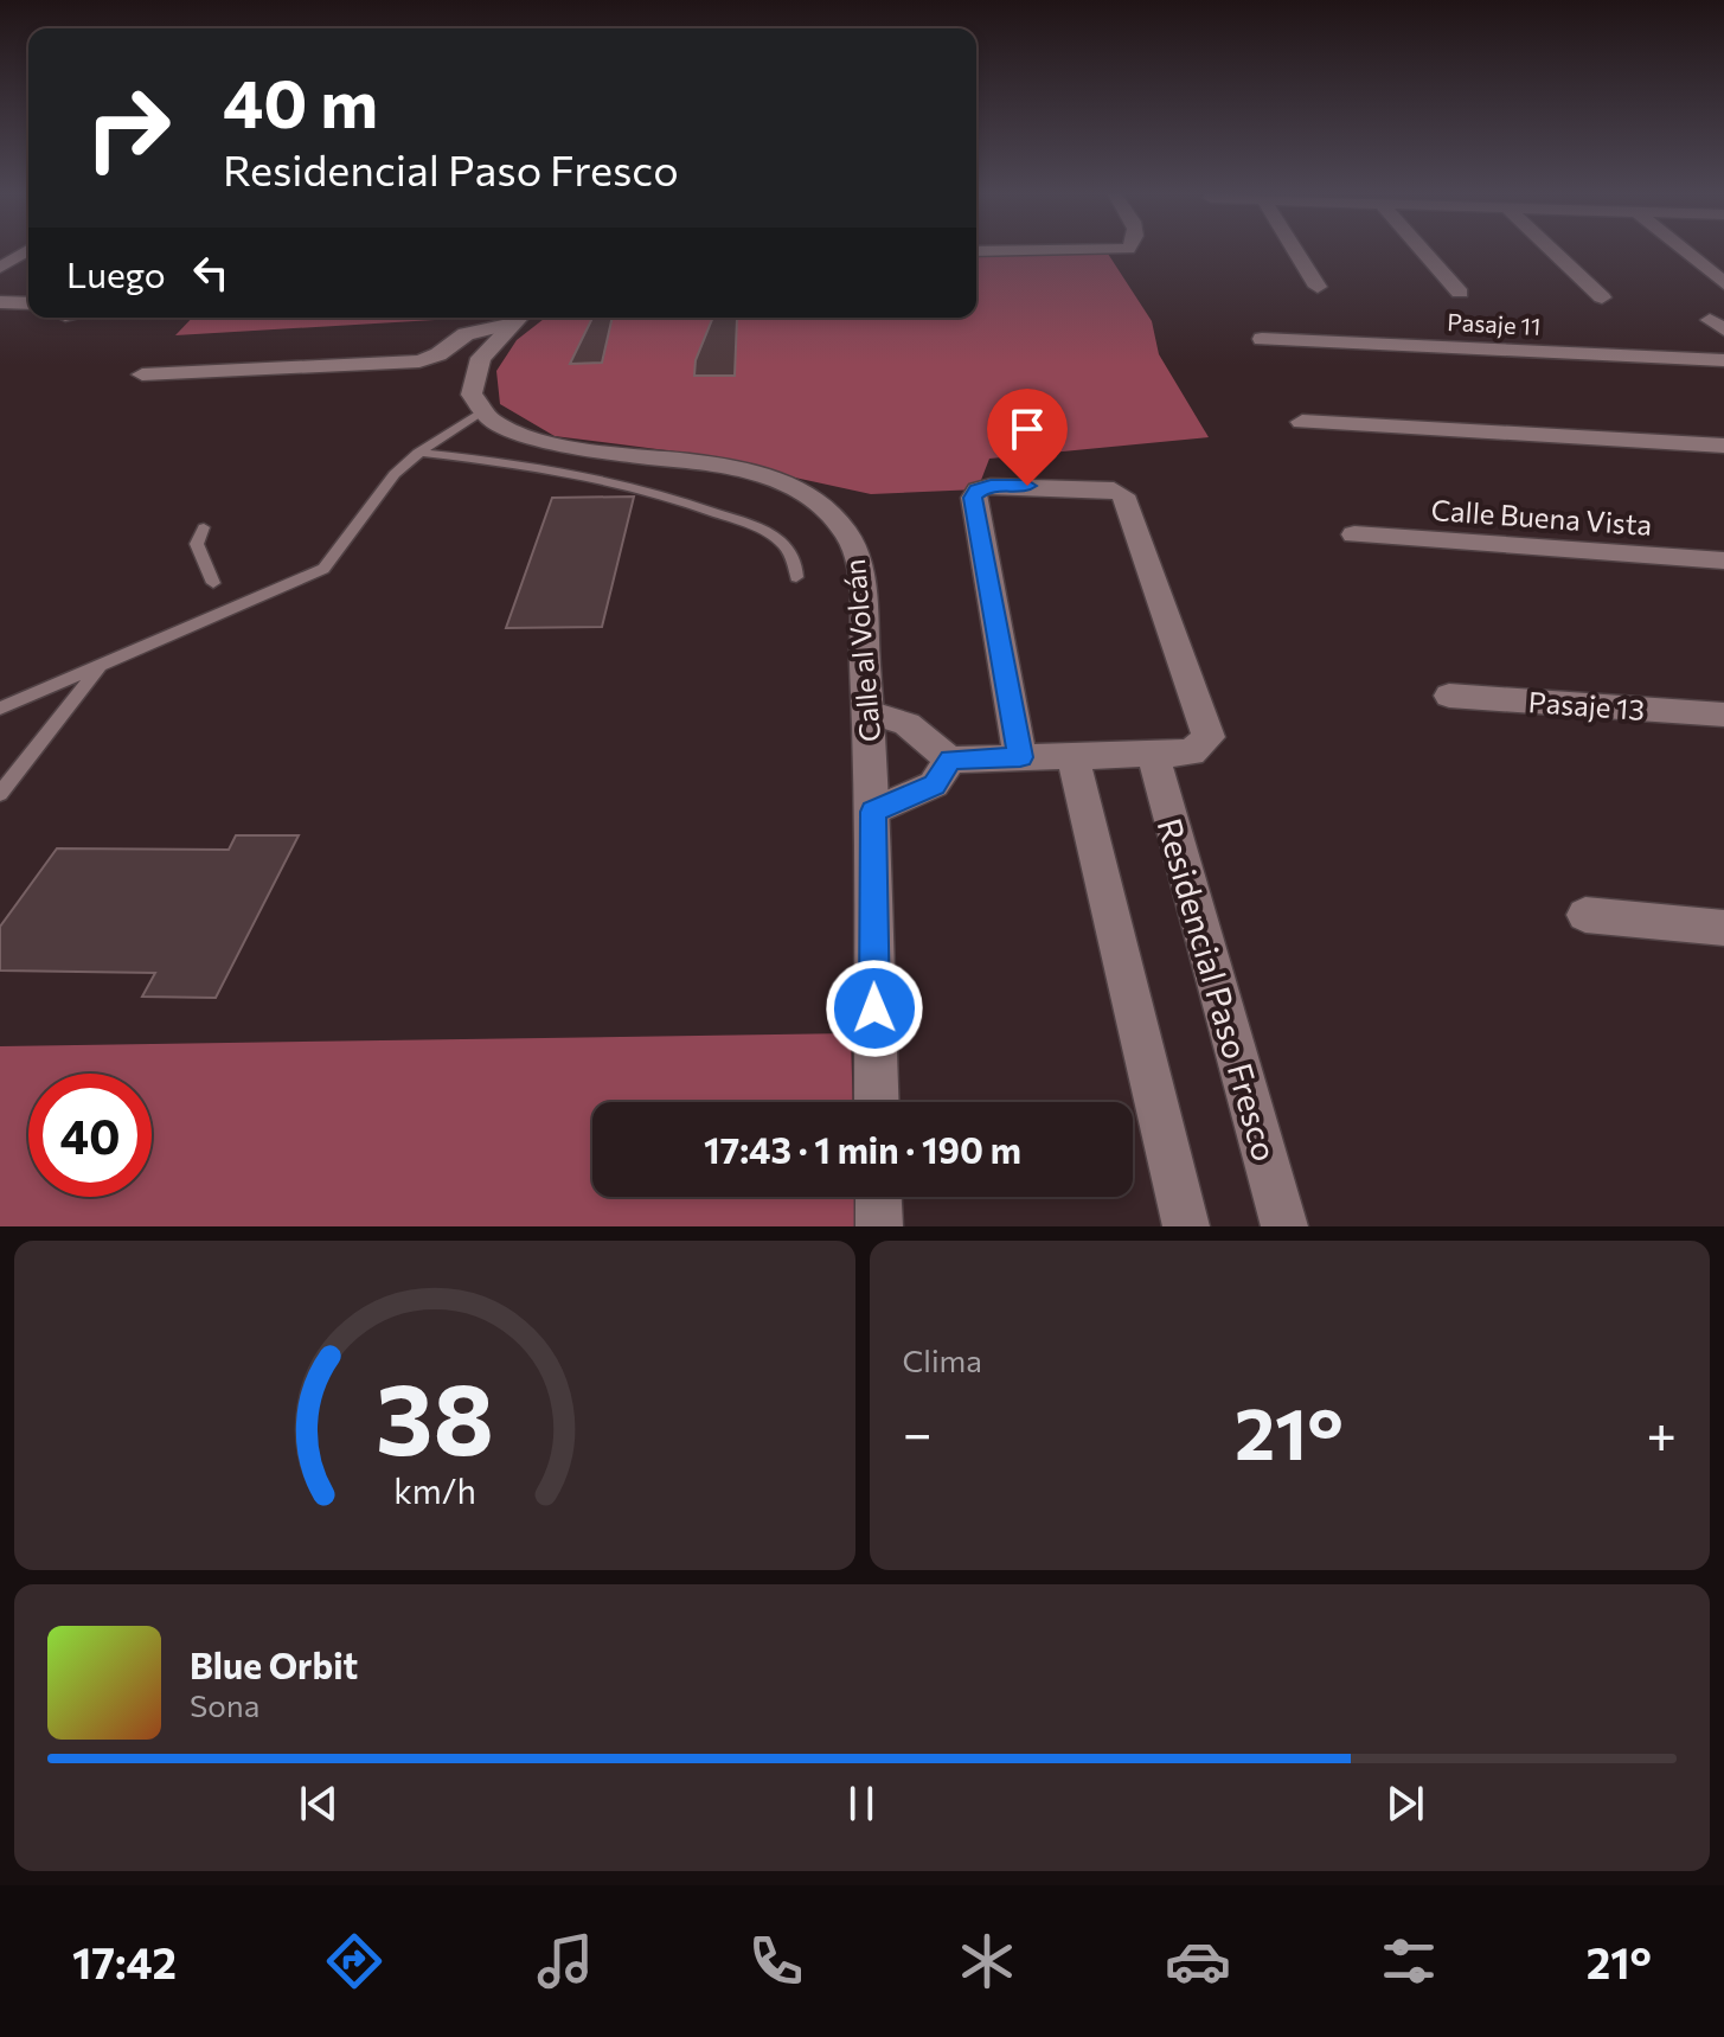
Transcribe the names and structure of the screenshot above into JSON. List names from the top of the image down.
{
  "streets": {
    "street": [
      "Pasaje 11",
      "Calle Buena Vista",
      "Calle al Volcán",
      "Pasaje 13",
      "Residencial Paso Fresco"
    ]
  },
  "page": {
    "turn": ["40 m", "Residencial Paso Fresco"],
    "then": "Luego",
    "limit": "40",
    "trip": "17:43 · 1 min · 190 m",
    "tile": "Clima",
    "heat": ["−", "21°", "+"],
    "song": ["Blue Orbit", "Sona"],
    "tabs": ["17:42", "21°"],
    "gauge": ["38", "km/h"]
  }
}
